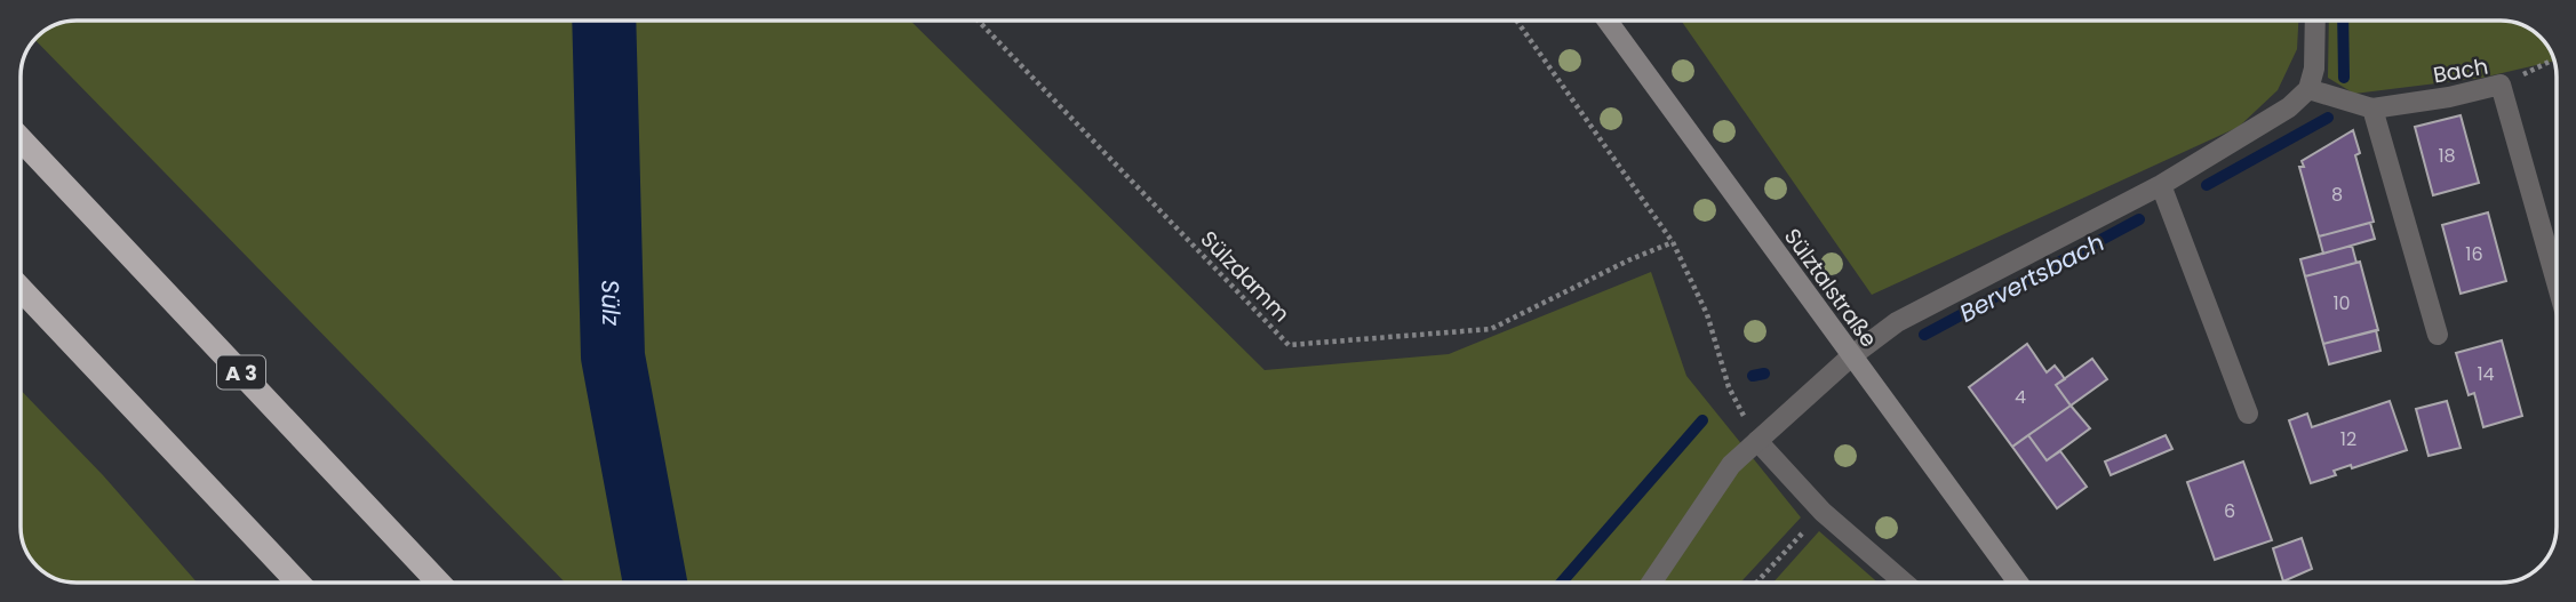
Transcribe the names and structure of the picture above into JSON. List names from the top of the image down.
{
  "streets": {
    "highway": ["A 3"],
    "main road": ["Sülztalstraße"],
    "street": ["Bach"],
    "path": ["Sülzdamm"]
  },
  "water": ["Bervertsbach", "Sülz"],
  "house_numbers": [
    "18",
    "8",
    "16",
    "10",
    "14",
    "4",
    "12",
    "6"
  ]
}
